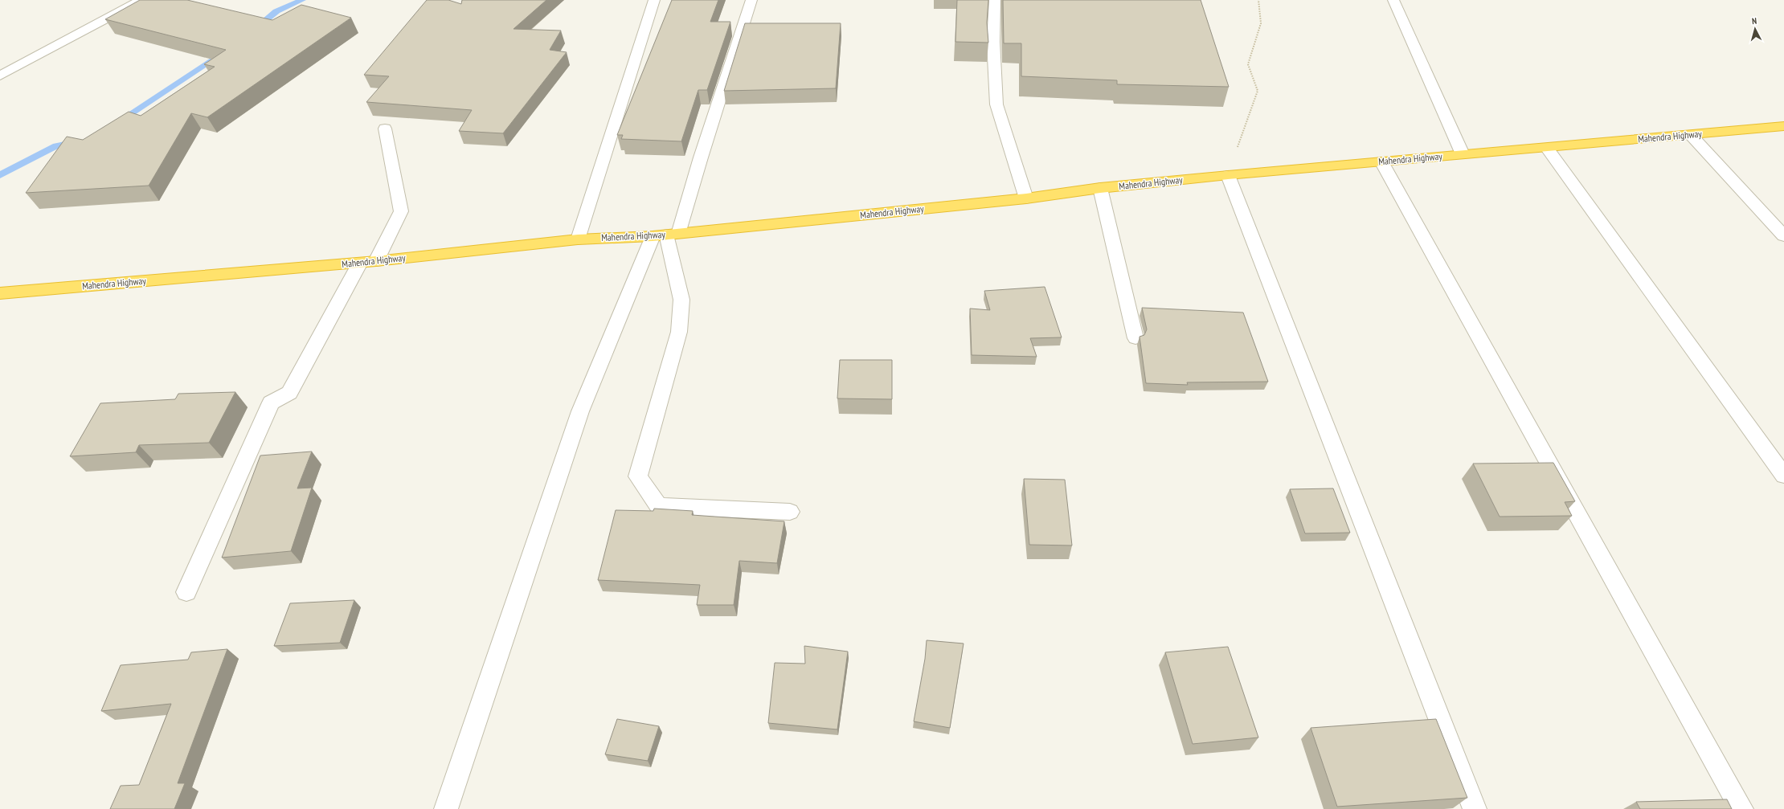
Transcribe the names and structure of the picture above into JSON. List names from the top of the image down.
{
  "streets": {
    "highway": ["Mahendra Highway"]
  },
  "north": "top"
}
